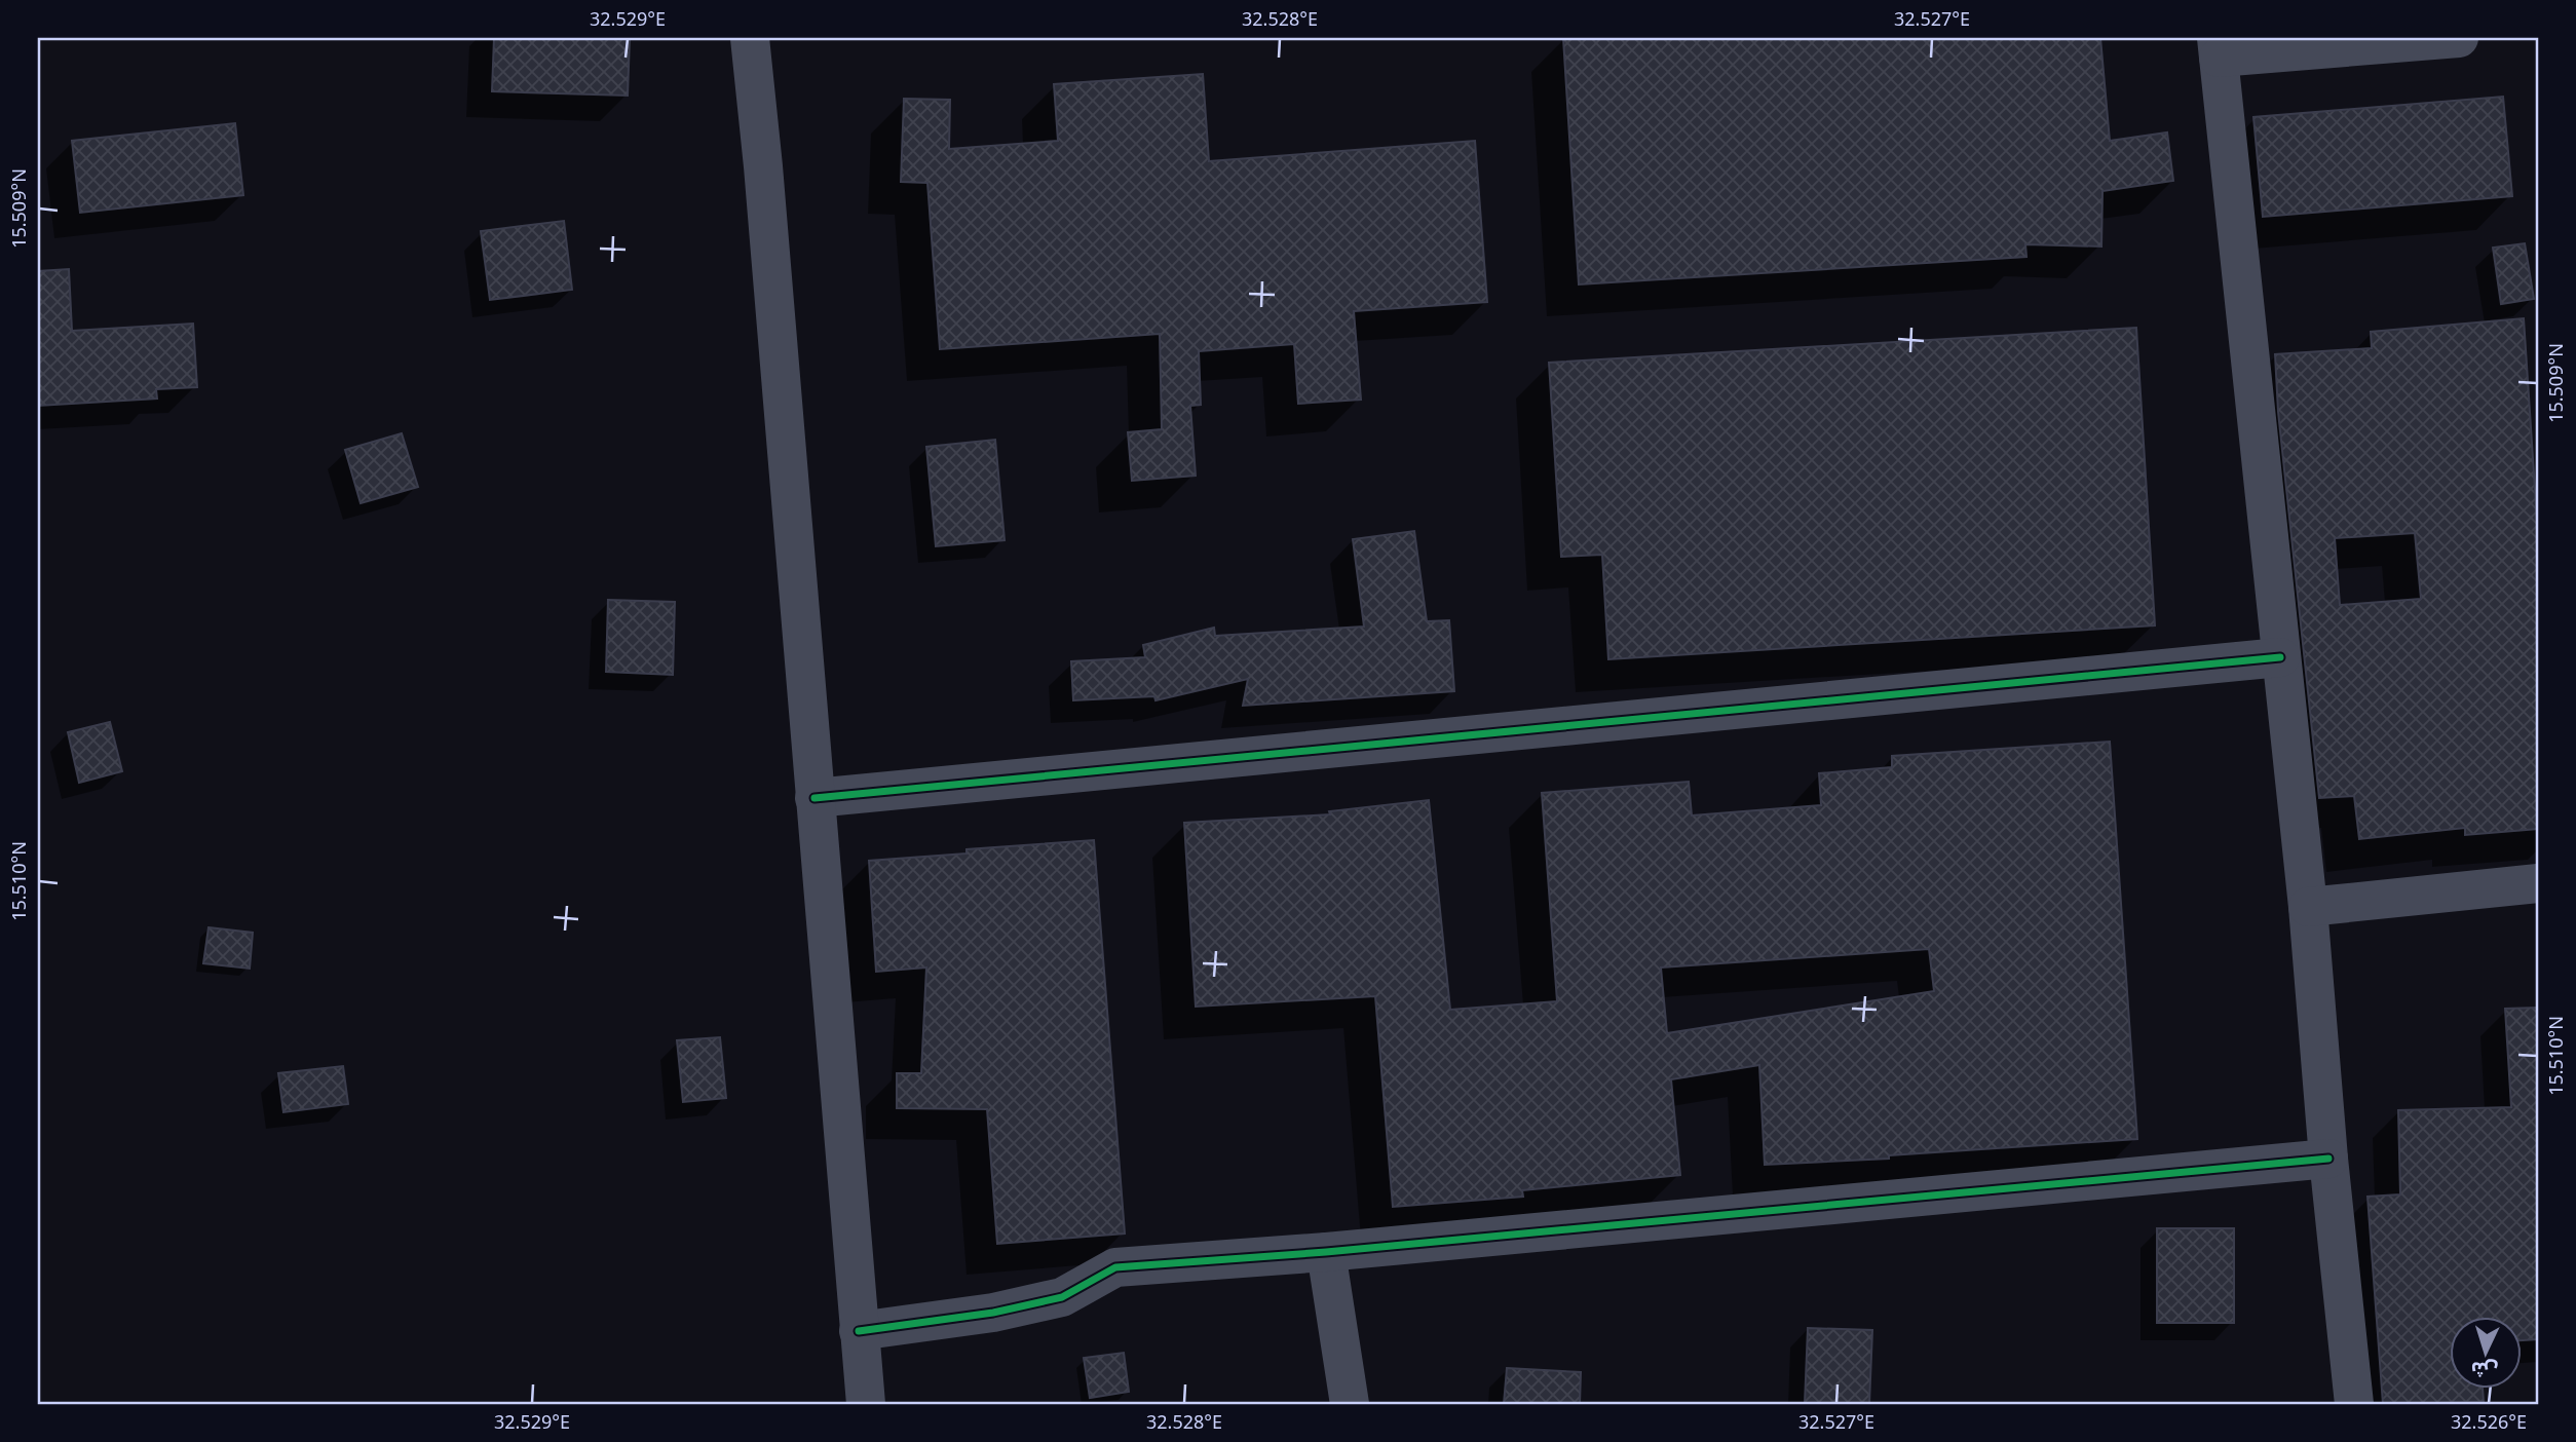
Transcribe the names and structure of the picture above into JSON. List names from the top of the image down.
{
  "north": "bottom",
  "coordinates": [
    "32.529°E",
    "32.528°E",
    "32.527°E",
    "15.509°N",
    "15.510°N",
    "32.526°E"
  ]
}
